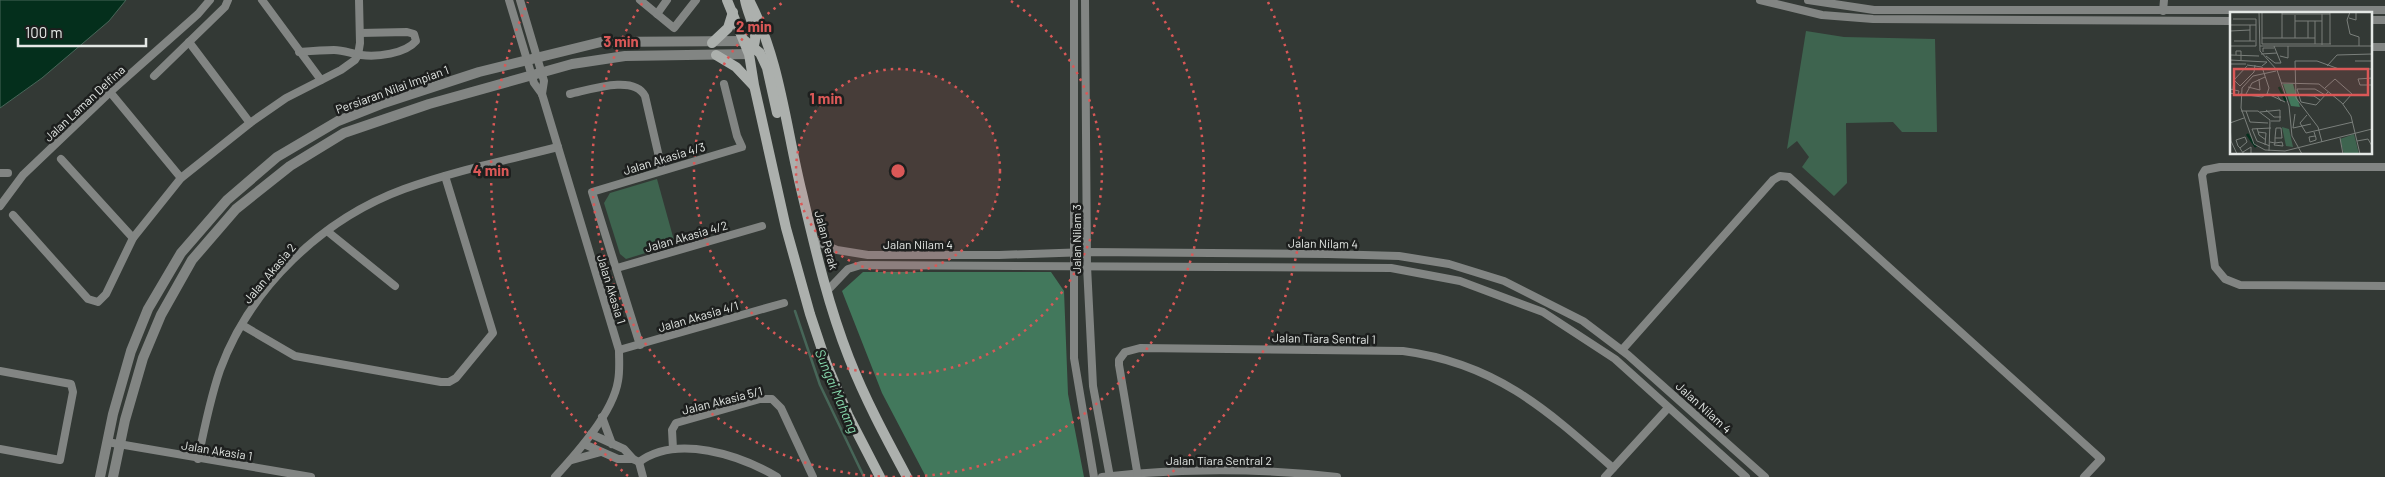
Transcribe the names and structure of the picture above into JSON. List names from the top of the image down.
{
  "streets": {
    "main road": ["Jalan Perak"],
    "street": [
      "Persiaran Nilai Impian 1",
      "Jalan Laman Delfina",
      "Jalan Akasia 4/3",
      "Jalan Akasia 4/2",
      "Jalan Nilam 3",
      "Jalan Nilam 4",
      "Jalan Akasia 2",
      "Jalan Akasia 1",
      "Jalan Akasia 4/1",
      "Jalan Tiara Sentral 1",
      "Jalan Akasia 5/1",
      "Jalan Tiara Sentral 2"
    ]
  },
  "crossings": [
    ["Persiaran Nilai Impian 1", "Jalan Akasia 1"],
    ["Jalan Akasia 4/3", "Jalan Akasia 4/2"],
    ["Jalan Nilam 3", "Jalan Nilam 4"],
    ["Jalan Nilam 3", "Jalan Tiara Sentral 2"],
    ["Jalan Perak", "Jalan Nilam 4"],
    ["Jalan Akasia 2", "Jalan Akasia 1"],
    ["Jalan Akasia 1", "Jalan Akasia 4/1"],
    ["Jalan Tiara Sentral 1", "Jalan Tiara Sentral 2"]
  ],
  "water": ["Sungai Mahang"],
  "scale_bar": "100 m",
  "rings": [
    "2 min",
    "3 min",
    "1 min",
    "4 min"
  ]
}
